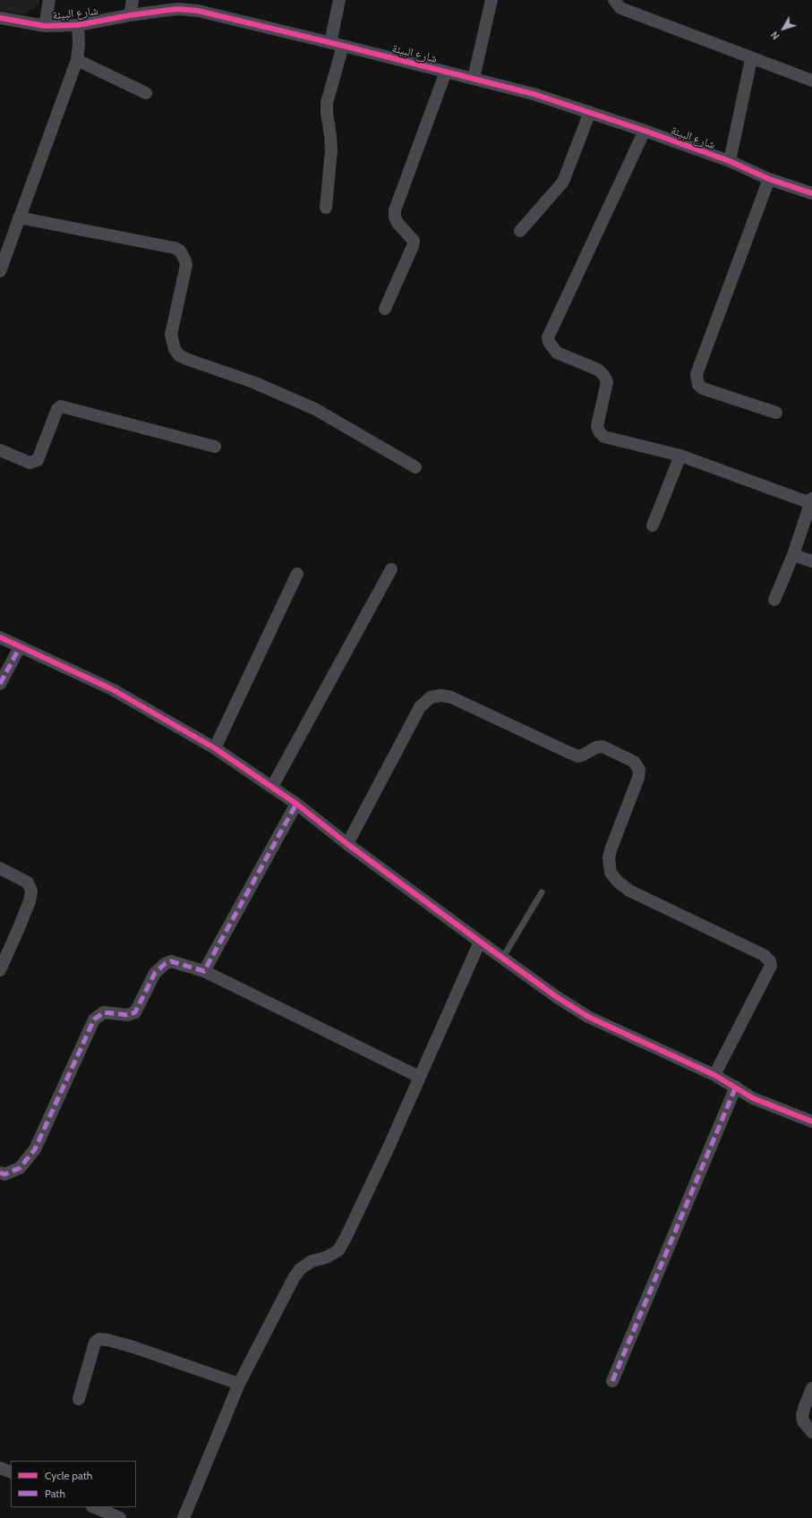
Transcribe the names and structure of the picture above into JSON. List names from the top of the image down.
{
  "streets": {
    "street": ["شارع البيئة"]
  },
  "legend": ["Cycle path", "Path"],
  "north": "bottom left"
}
